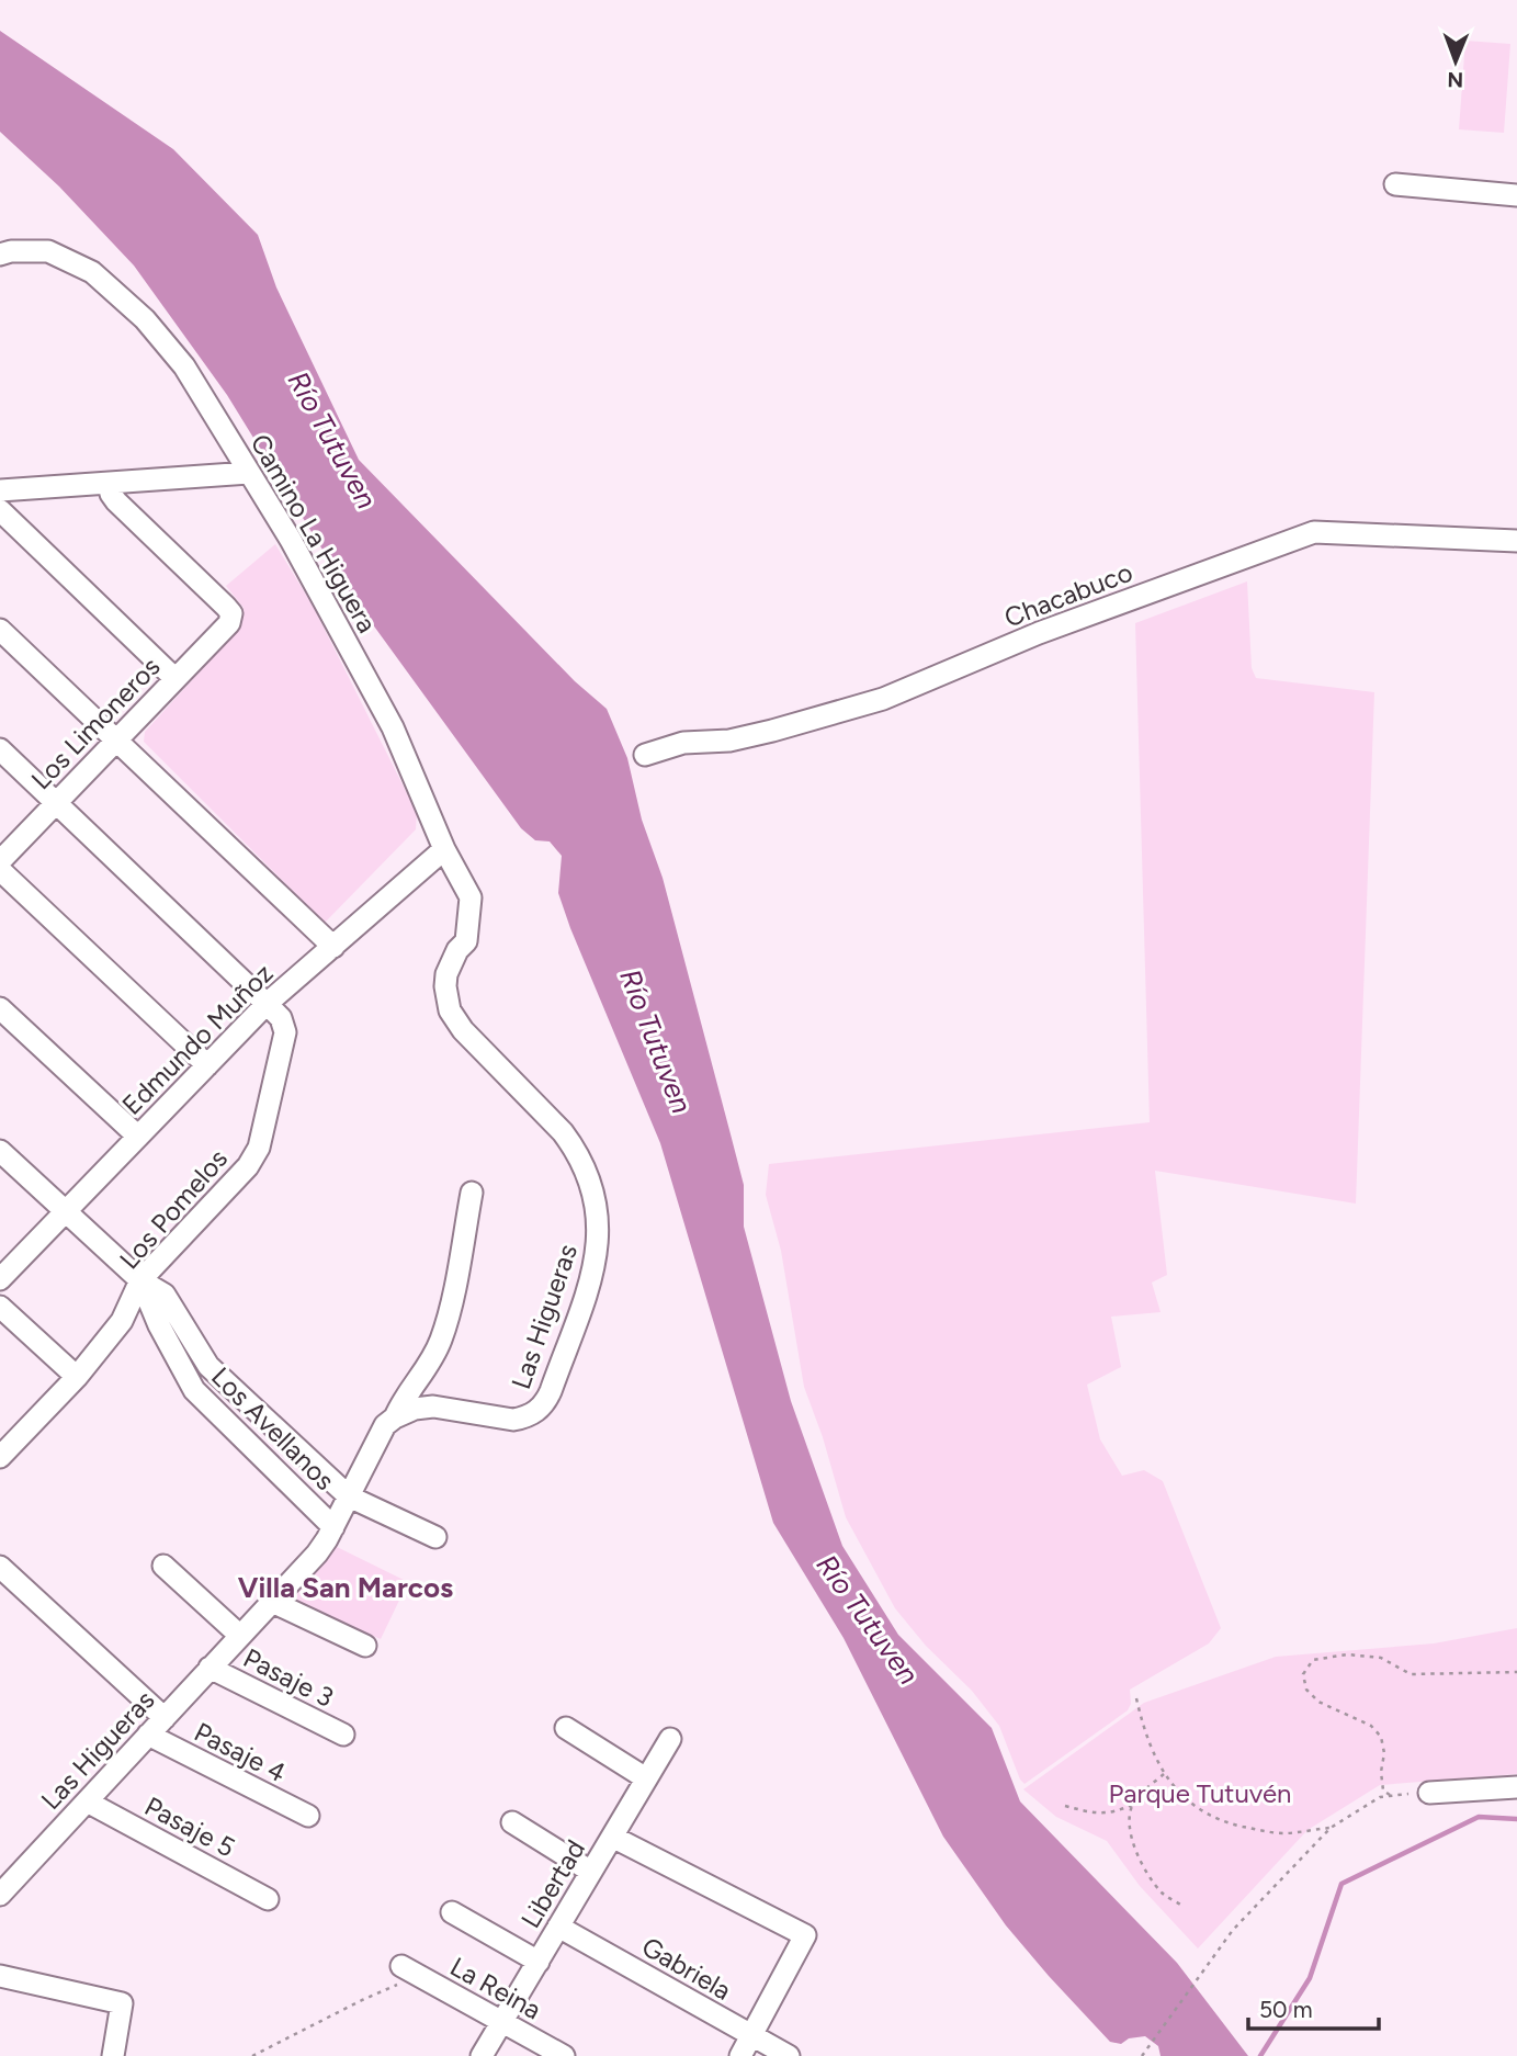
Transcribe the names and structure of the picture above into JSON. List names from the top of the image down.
{
  "streets": {
    "street": [
      "Camino La Higuera",
      "Chacabuco",
      "Los Limoneros",
      "Edmundo Muñoz",
      "Los Pomelos",
      "Las Higueras",
      "Los Avellanos",
      "Pasaje 3",
      "Pasaje 4",
      "Pasaje 5",
      "Libertad",
      "Gabriela",
      "La Reina"
    ]
  },
  "crossings": [
    ["Camino La Higuera", "Edmundo Muñoz"],
    ["Camino La Higuera", "Las Higueras"],
    ["Los Limoneros", "Los Pomelos"],
    ["Edmundo Muñoz", "Los Pomelos"],
    ["Edmundo Muñoz", "Los Avellanos"],
    ["Los Pomelos", "Los Avellanos"],
    ["Las Higueras", "Los Avellanos"],
    ["Las Higueras", "Pasaje 3"],
    ["Las Higueras", "Pasaje 4"],
    ["Las Higueras", "Pasaje 5"],
    ["Libertad", "Gabriela"],
    ["Libertad", "La Reina"]
  ],
  "districts": ["Villa San Marcos"],
  "water": ["Río Tutuven"],
  "parks": ["Parque Tutuvén"],
  "scale_bar": "50 m",
  "north": "bottom"
}
